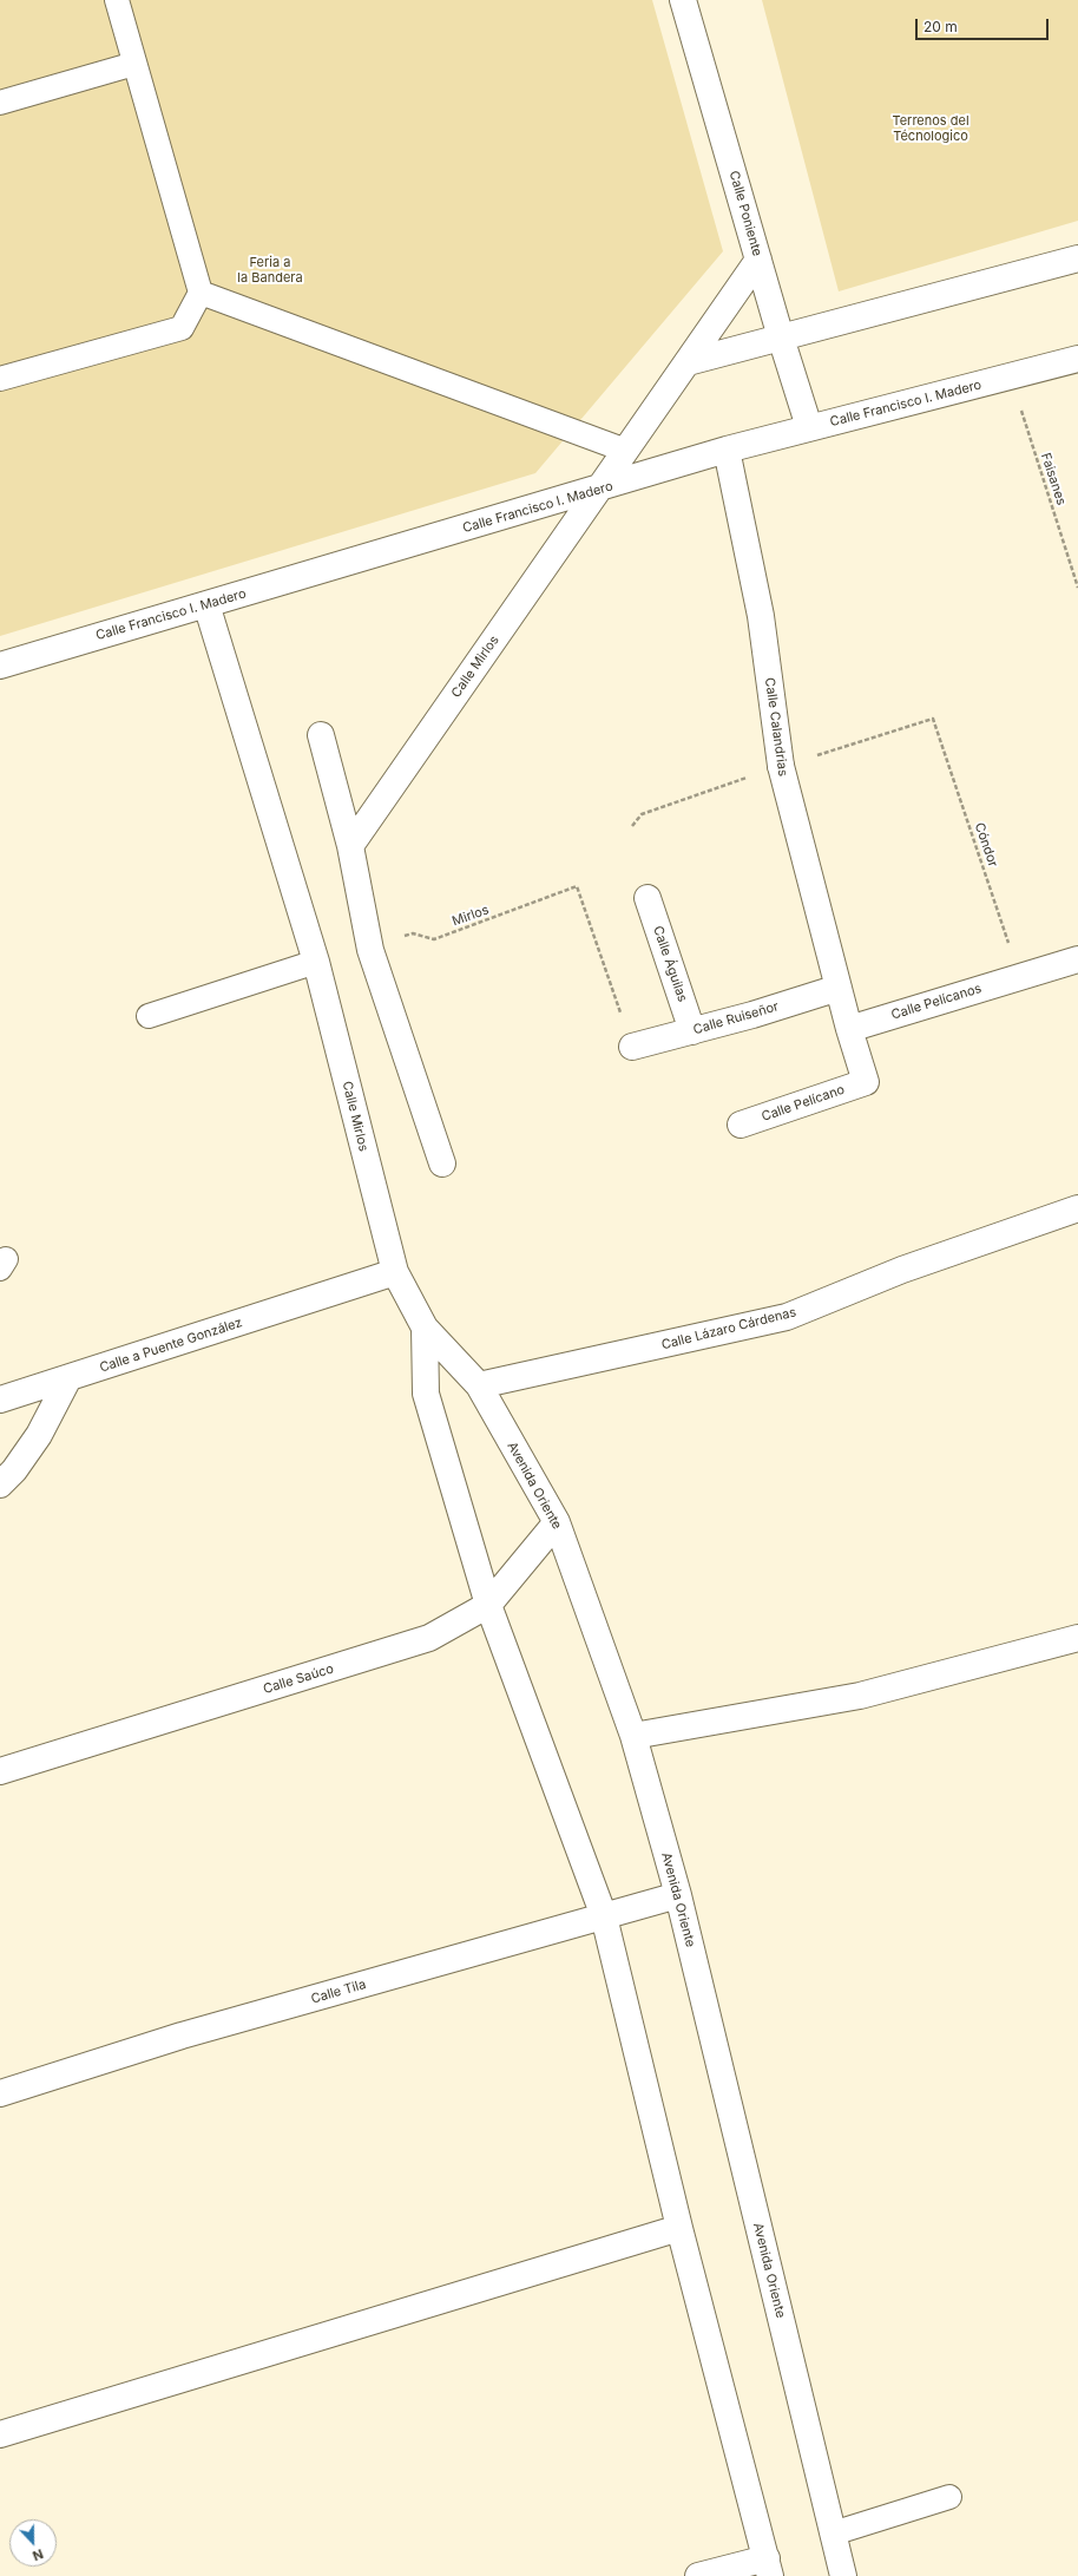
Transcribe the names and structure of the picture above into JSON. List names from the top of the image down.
{
  "streets": {
    "street": [
      "Calle Poniente",
      "Calle Francisco I. Madero",
      "Calle Mirlos",
      "Calle Calandrias",
      "Calle Águilas",
      "Calle Pelícanos",
      "Calle Ruiseñor",
      "Calle Pelícano",
      "Calle Lázaro Cárdenas",
      "Calle a Puente González",
      "Avenida Oriente",
      "Calle Saúco",
      "Calle Tila"
    ],
    "path": ["Faisanes", "Cóndor", "Mirlos"]
  },
  "crossings": [
    ["Calle Poniente", "Calle Francisco I. Madero"],
    ["Calle Poniente", "Calle Mirlos"],
    ["Calle Francisco I. Madero", "Faisanes"],
    ["Calle Francisco I. Madero", "Calle Mirlos"],
    ["Calle Francisco I. Madero", "Calle Calandrias"],
    ["Calle Mirlos", "Calle a Puente González"],
    ["Calle Mirlos", "Avenida Oriente"],
    ["Calle Calandrias", "Calle Pelícanos"],
    ["Calle Calandrias", "Calle Ruiseñor"],
    ["Calle Calandrias", "Calle Pelícano"],
    ["Cóndor", "Calle Pelícanos"],
    ["Mirlos", "Calle Ruiseñor"],
    ["Calle Águilas", "Calle Ruiseñor"],
    ["Calle Pelícanos", "Calle Pelícano"],
    ["Calle Lázaro Cárdenas", "Avenida Oriente"],
    ["Calle a Puente González", "Avenida Oriente"],
    ["Avenida Oriente", "Calle Saúco"],
    ["Avenida Oriente", "Calle Tila"]
  ],
  "parks": ["Terrenos del Técnologico", "Feria a la Bandera"],
  "scale_bar": "20 m",
  "north": "bottom"
}
